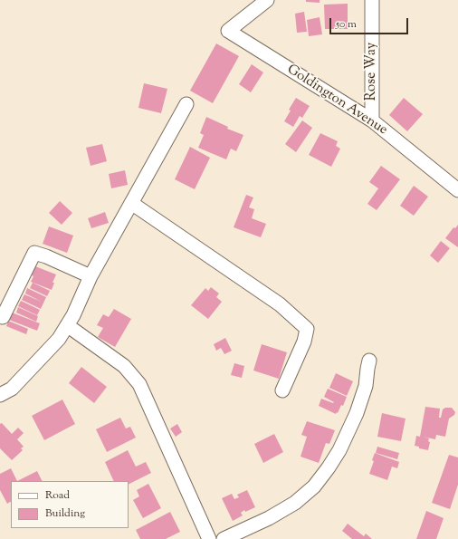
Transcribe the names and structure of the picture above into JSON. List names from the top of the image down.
{
  "streets": {
    "street": ["Rose Way", "Goldington Avenue"]
  },
  "crossings": [
    ["Rose Way", "Goldington Avenue"]
  ],
  "legend": ["Road", "Building"],
  "scale_bar": "50 m"
}
